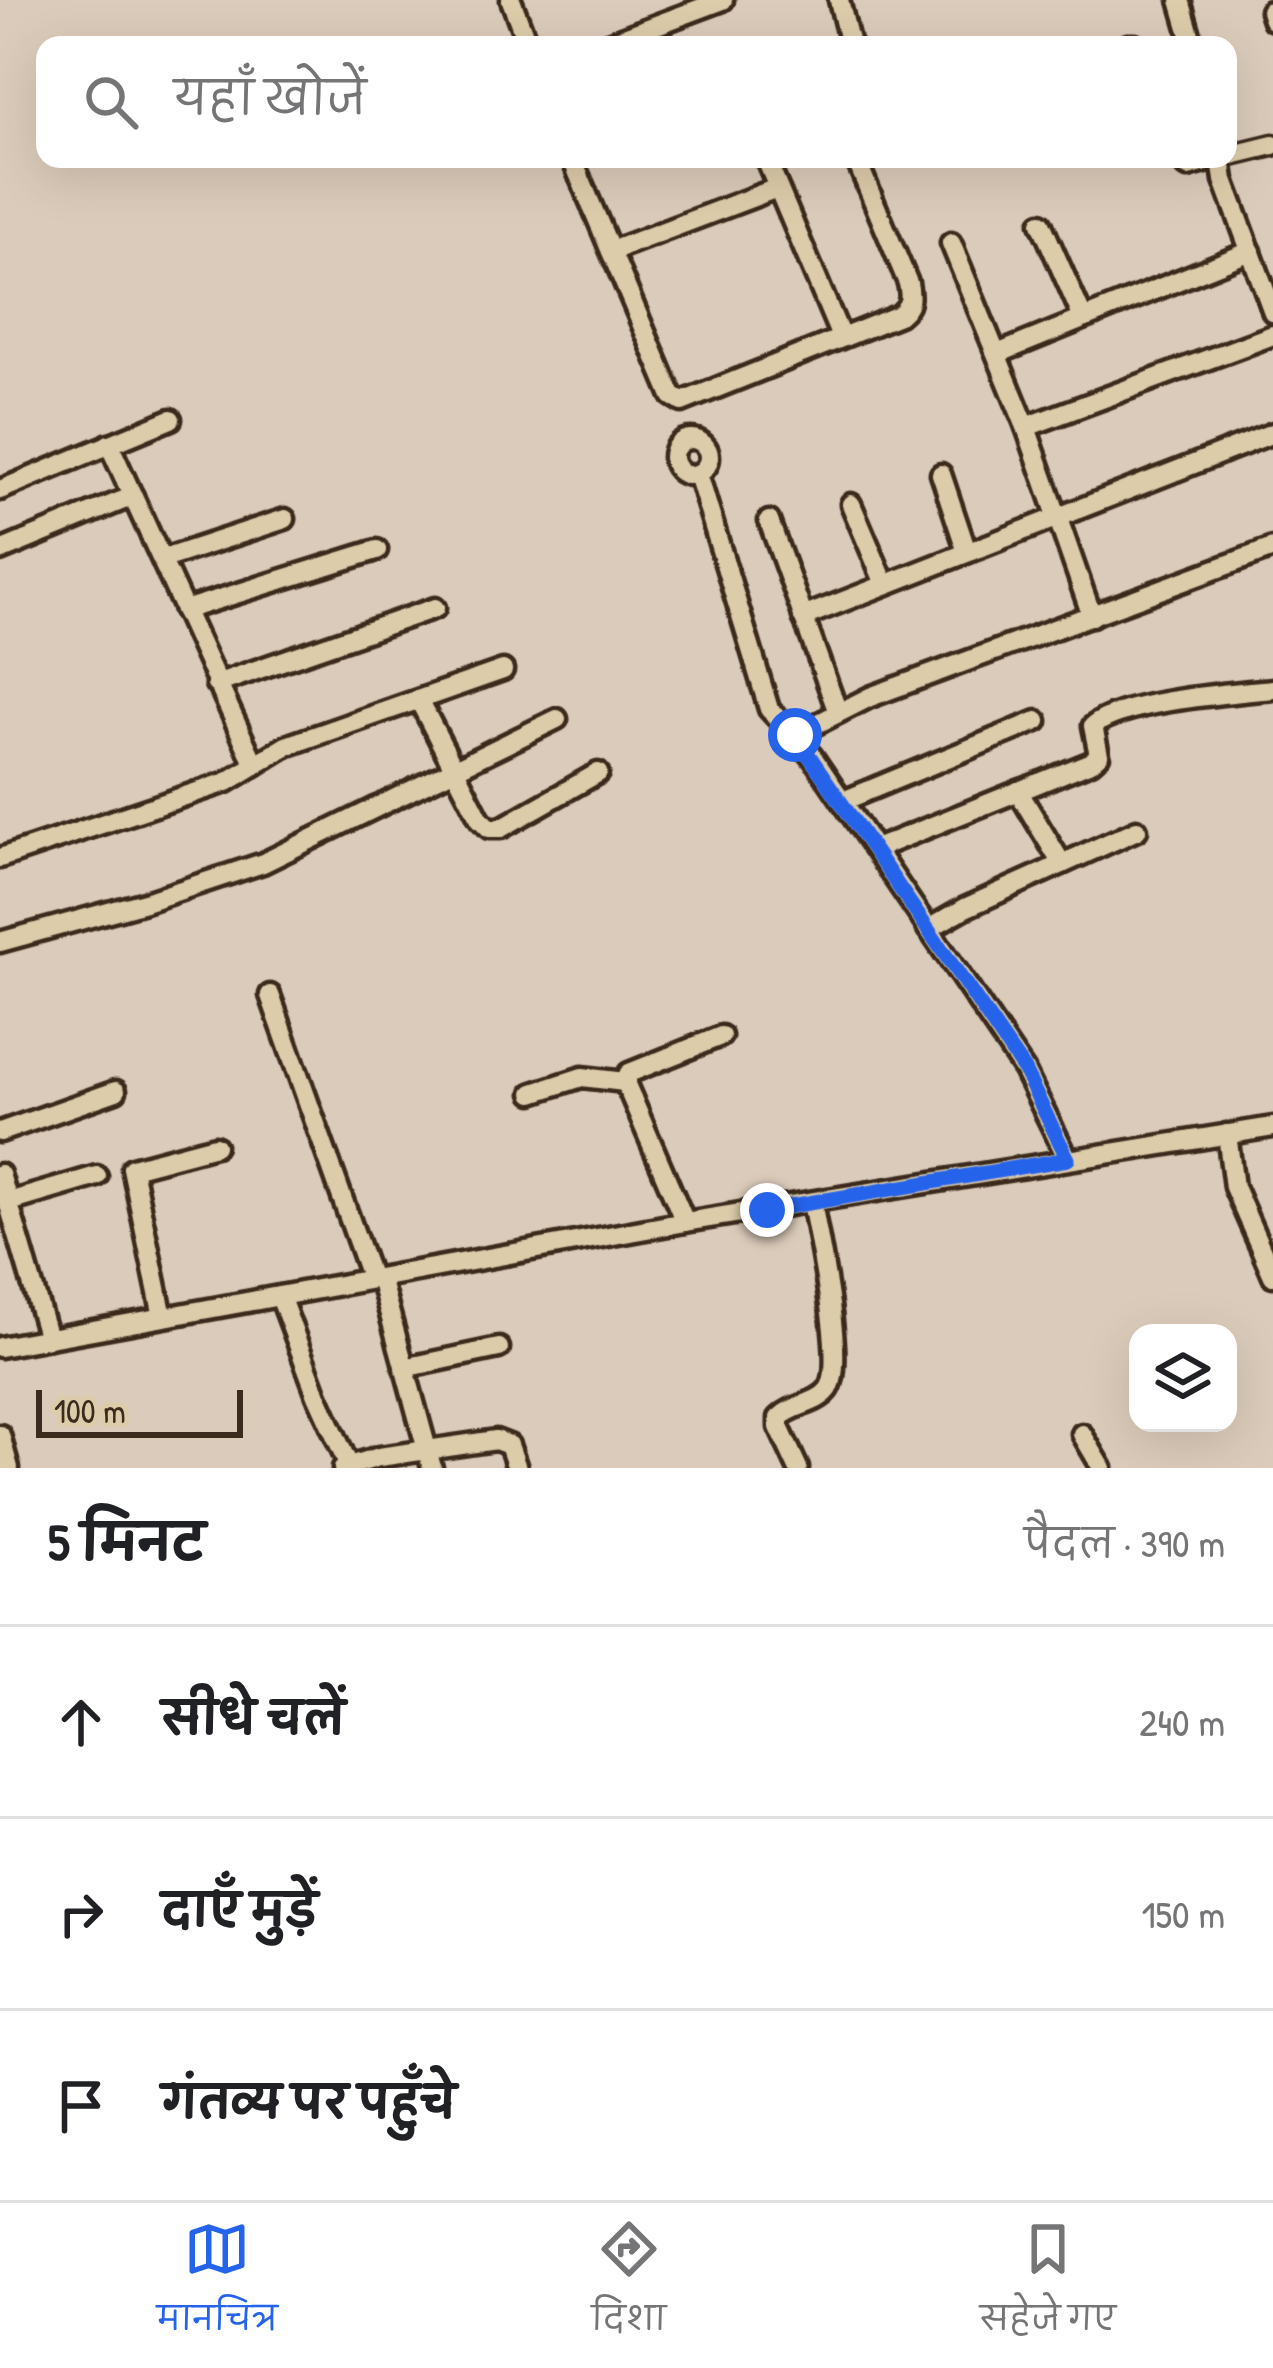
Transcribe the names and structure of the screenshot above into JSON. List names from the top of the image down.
{
  "scale_bar": "100 m",
  "page": {
    "search": "यहाँ खोजें",
    "scale": "100 m",
    "heading": ["5 मिनट", "पैदल · 390 m"],
    "list": [
      ["सीधे चलें", "240 m"],
      ["दाएँ मुड़ें", "150 m"],
      "गंतव्य पर पहुँचे"
    ],
    "nav": ["मानचित्र", "दिशा", "सहेजे गए"]
  }
}
